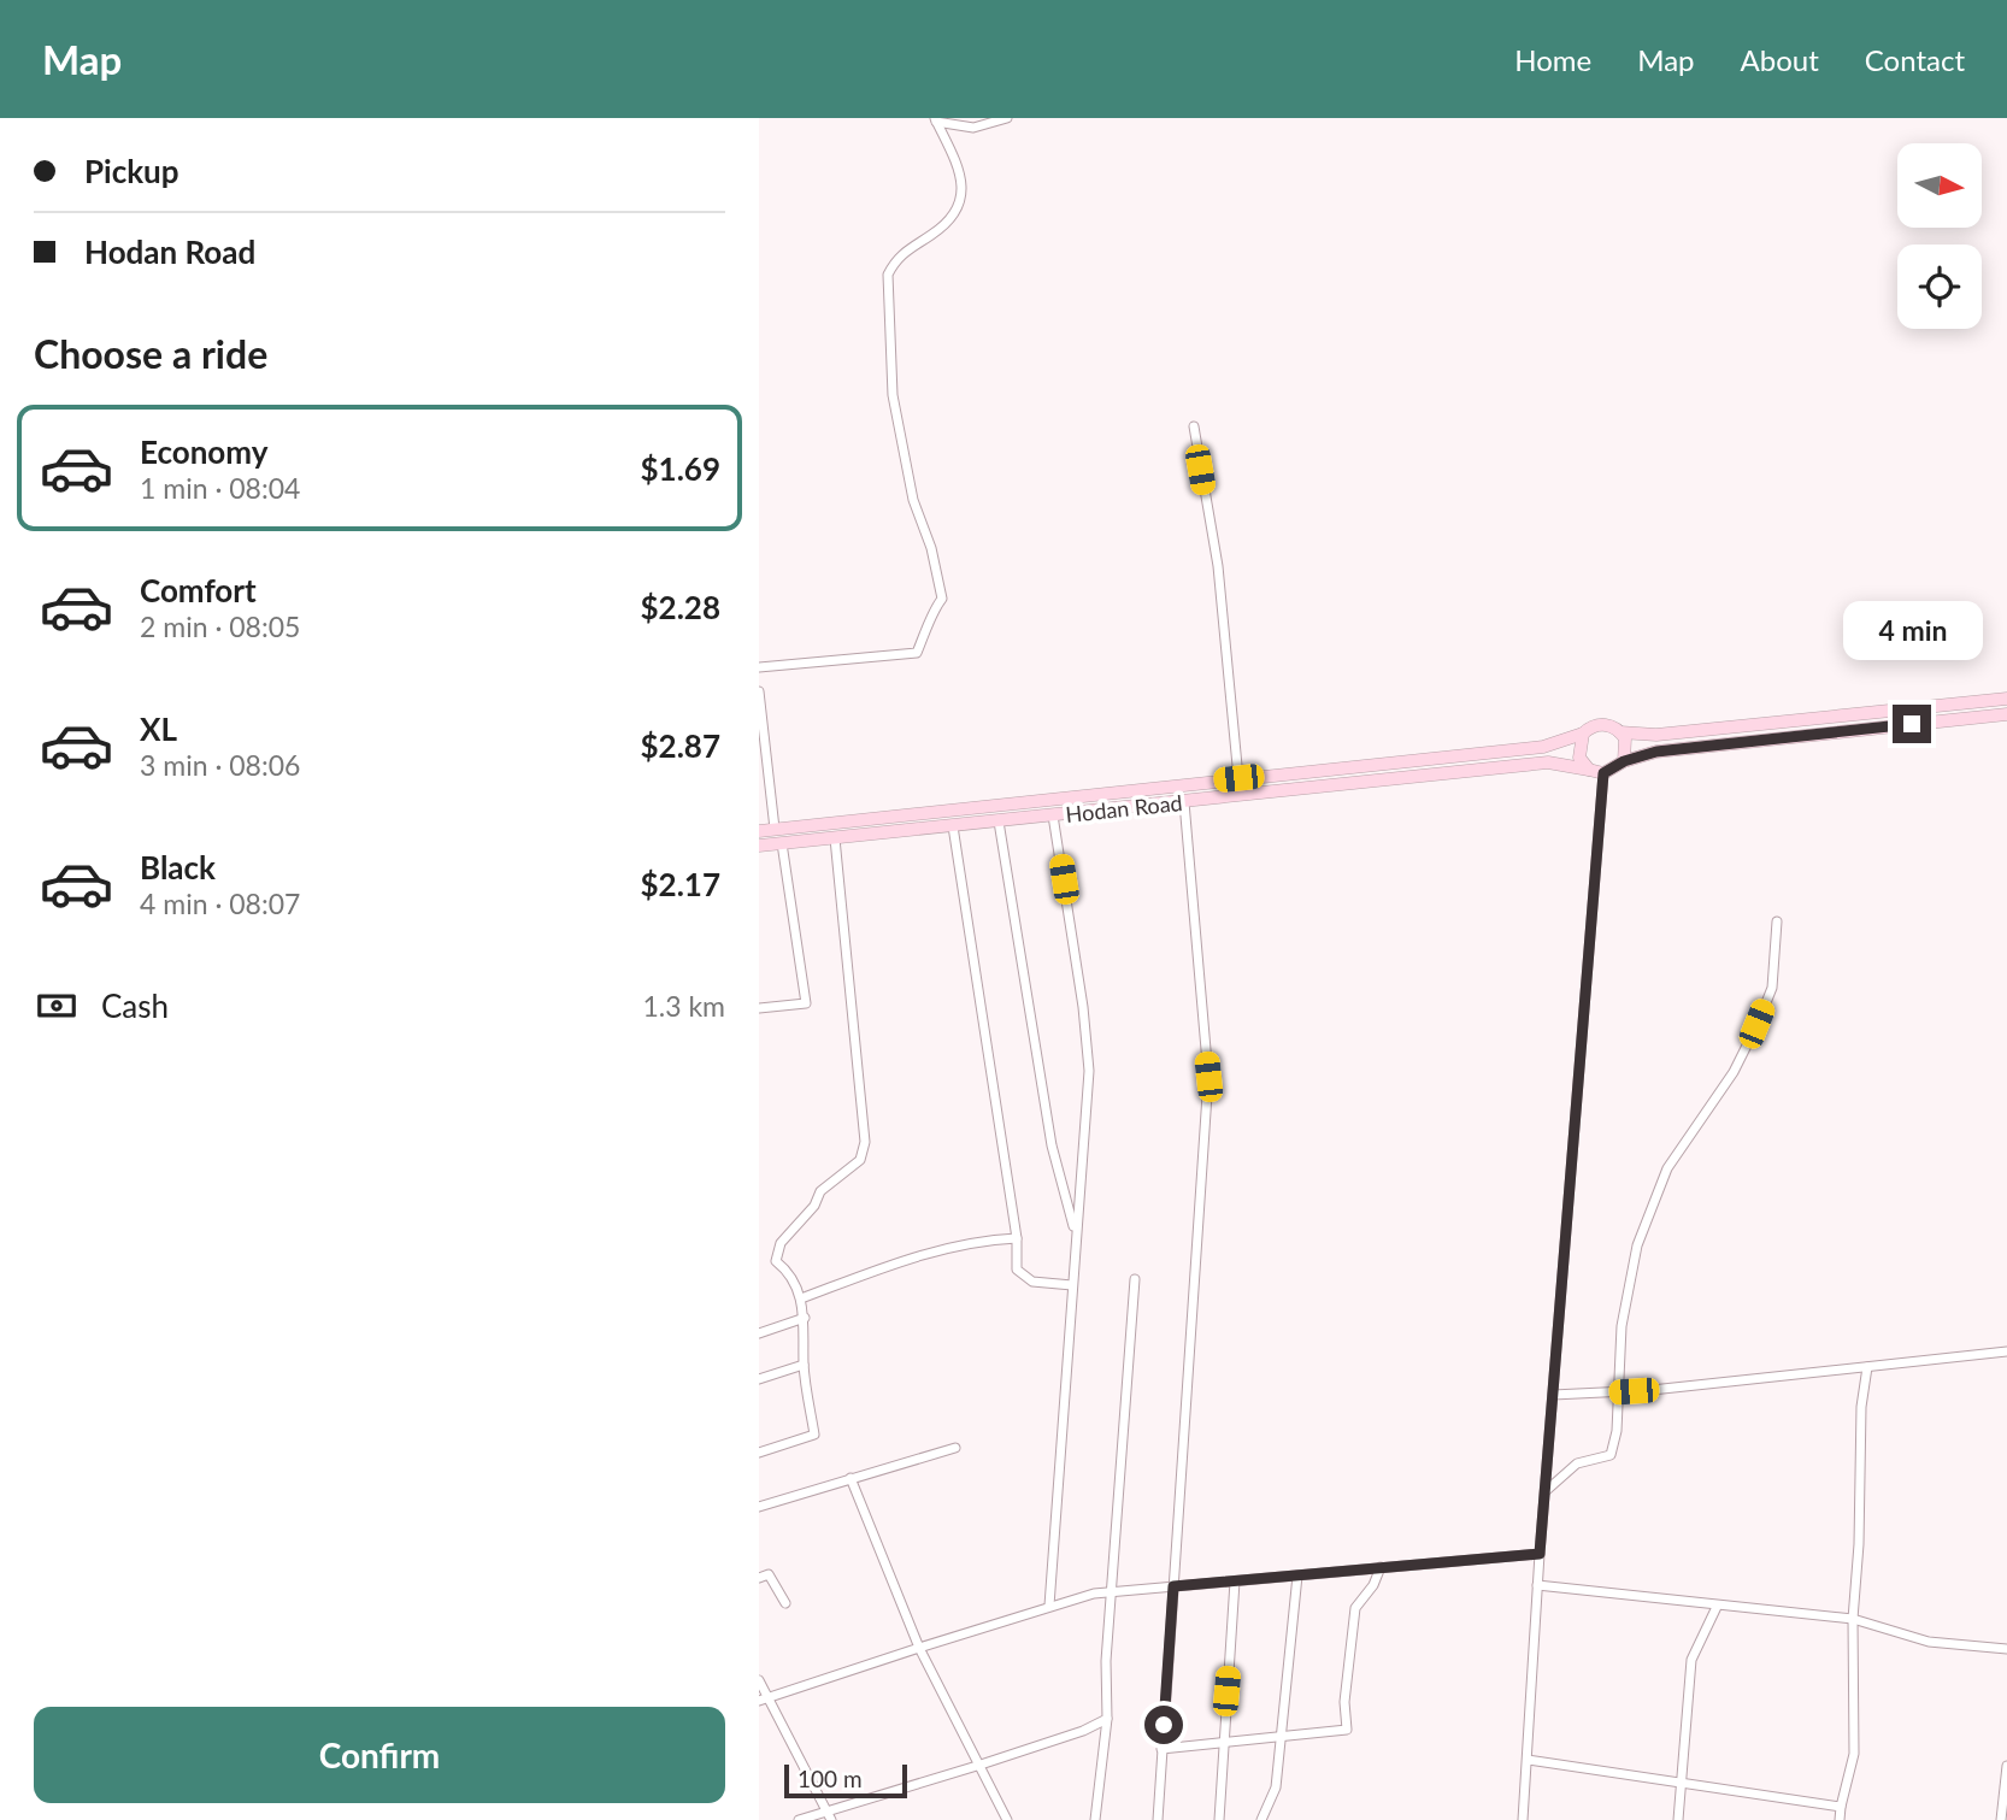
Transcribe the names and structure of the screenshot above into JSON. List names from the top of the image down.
{
  "streets": {
    "main road": ["Hodan Road"]
  },
  "scale_bar": "100 m",
  "north": "right",
  "page": {
    "header": "Map",
    "nav": [
      "Home",
      "Map",
      "About",
      "Contact"
    ],
    "banner": ["Pickup", "Hodan Road"],
    "heading": "Choose a ride",
    "list": [
      {
        "name": "Economy",
        "note": "1 min · 08:04",
        "value": "$1.69"
      },
      {
        "name": "Comfort",
        "note": "2 min · 08:05",
        "value": "$2.28"
      },
      {
        "name": "XL",
        "note": "3 min · 08:06",
        "value": "$2.87"
      },
      {
        "name": "Black",
        "note": "4 min · 08:07",
        "value": "$2.17"
      }
    ],
    "bubble": "4 min",
    "pay": ["Cash", "1.3 km"],
    "buttons": "Confirm",
    "scale": "100 m"
  }
}
